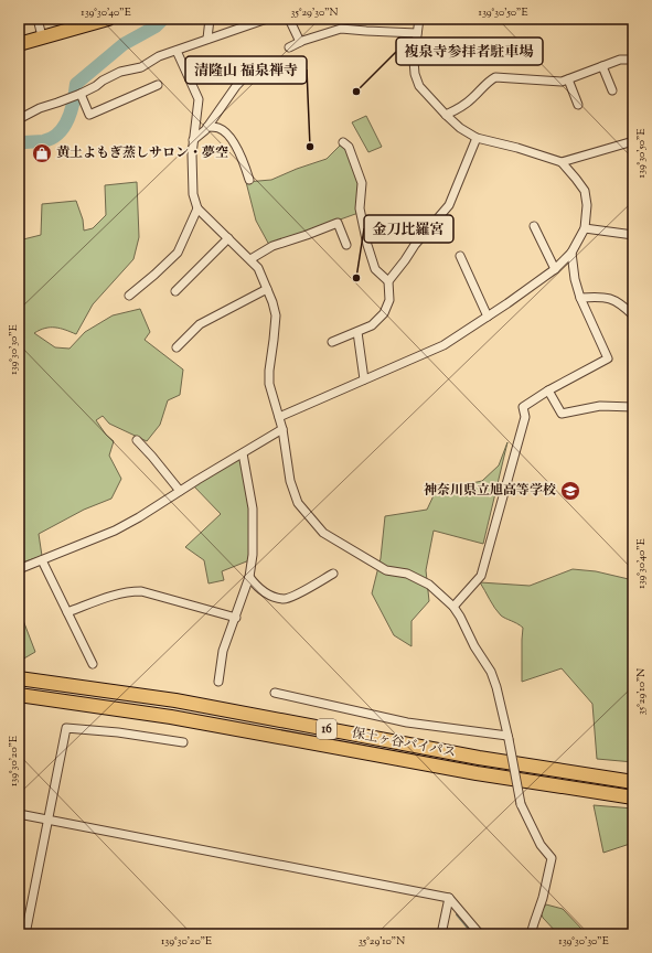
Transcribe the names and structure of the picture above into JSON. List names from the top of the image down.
{
  "streets": {
    "highway": ["16", "保土ヶ谷バイパス"]
  },
  "places": {
    "other": ["複泉寺参拝者駐車場", "清隆山 福泉禅寺", "金刀比羅宮"],
    "shop": ["黄土よもぎ蒸しサロン・夢空"],
    "school or university": ["神奈川県立旭高等学校"]
  },
  "coordinates": [
    "139°30'40\"E",
    "35°29'30\"N",
    "139°30'50\"E",
    "139°30'30\"E",
    "35°29'10\"N",
    "139°30'20\"E"
  ]
}
